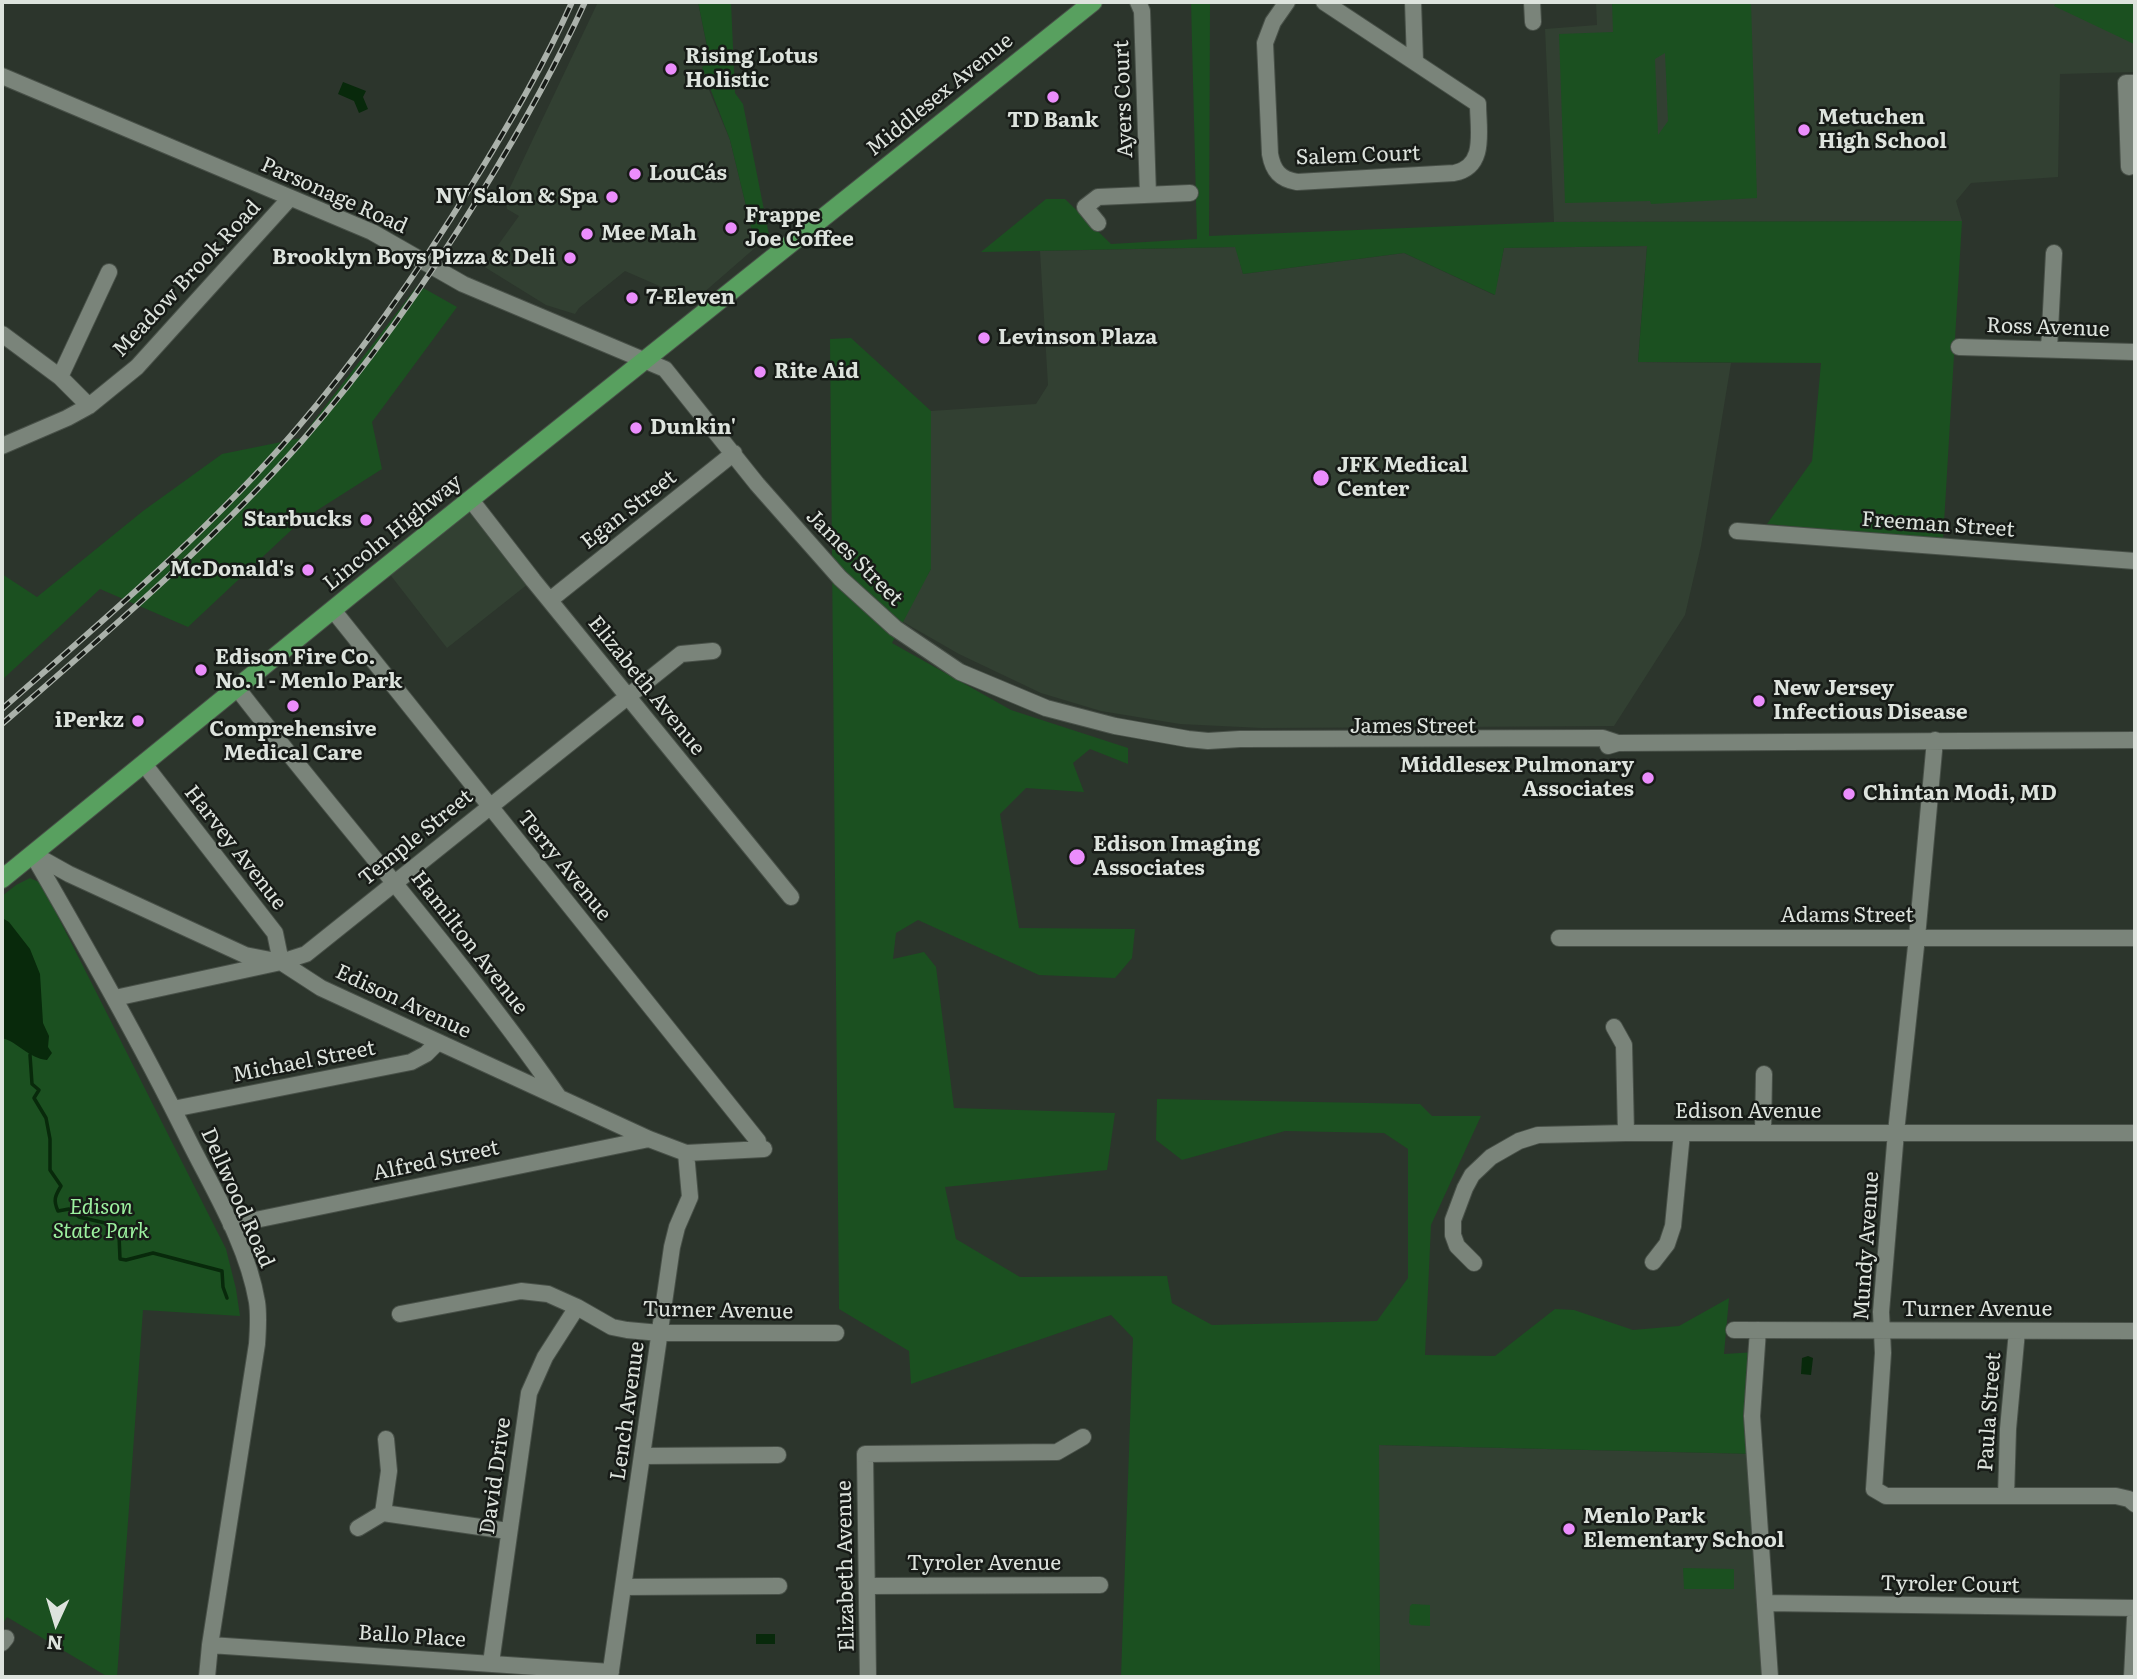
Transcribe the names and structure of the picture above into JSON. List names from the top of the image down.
{
  "streets": {
    "main road": ["Middlesex Avenue", "Lincoln Highway"],
    "street": [
      "Ayers Court",
      "Salem Court",
      "Parsonage Road",
      "Meadow Brook Road",
      "Ross Avenue",
      "Egan Street",
      "Freeman Street",
      "James Street",
      "Elizabeth Avenue",
      "Temple Street",
      "Harvey Avenue",
      "Terry Avenue",
      "Adams Street",
      "Hamilton Avenue",
      "Edison Avenue",
      "Michael Street",
      "Alfred Street",
      "Dellwood Road",
      "Mundy Avenue",
      "Turner Avenue",
      "Lench Avenue",
      "Paula Street",
      "David Drive",
      "Tyroler Avenue",
      "Tyroler Court",
      "Ballo Place"
    ]
  },
  "crossings": [
    ["Middlesex Avenue", "Lincoln Highway"],
    ["Parsonage Road", "Meadow Brook Road"],
    ["Parsonage Road", "Lincoln Highway"],
    ["Parsonage Road", "James Street"],
    ["Egan Street", "James Street"],
    ["Egan Street", "Elizabeth Avenue"],
    ["Lincoln Highway", "James Street"],
    ["Lincoln Highway", "Elizabeth Avenue"],
    ["Lincoln Highway", "Harvey Avenue"],
    ["Lincoln Highway", "Terry Avenue"],
    ["Lincoln Highway", "Hamilton Avenue"],
    ["Lincoln Highway", "Edison Avenue"],
    ["Lincoln Highway", "Dellwood Road"],
    ["James Street", "Mundy Avenue"],
    ["Elizabeth Avenue", "Temple Street"],
    ["Elizabeth Avenue", "Tyroler Avenue"],
    ["Temple Street", "Harvey Avenue"],
    ["Temple Street", "Terry Avenue"],
    ["Temple Street", "Hamilton Avenue"],
    ["Temple Street", "Edison Avenue"],
    ["Temple Street", "Dellwood Road"],
    ["Harvey Avenue", "Edison Avenue"],
    ["Terry Avenue", "Edison Avenue"],
    ["Adams Street", "Mundy Avenue"],
    ["Hamilton Avenue", "Edison Avenue"],
    ["Edison Avenue", "Michael Street"],
    ["Edison Avenue", "Alfred Street"],
    ["Edison Avenue", "Dellwood Road"],
    ["Edison Avenue", "Mundy Avenue"],
    ["Edison Avenue", "Lench Avenue"],
    ["Michael Street", "Dellwood Road"],
    ["Alfred Street", "Dellwood Road"],
    ["Dellwood Road", "Ballo Place"],
    ["Mundy Avenue", "Turner Avenue"],
    ["Mundy Avenue", "Paula Street"],
    ["Turner Avenue", "Lench Avenue"],
    ["Turner Avenue", "Paula Street"],
    ["Turner Avenue", "David Drive"],
    ["Lench Avenue", "Ballo Place"],
    ["David Drive", "Ballo Place"]
  ],
  "parks": ["Edison State Park"],
  "places": [
    "Rising Lotus Holistic",
    "TD Bank",
    "Metuchen High School",
    "LouCás",
    "NV Salon & Spa",
    "Frappe Joe Coffee",
    "Mee Mah",
    "Brooklyn Boys Pizza & Deli",
    "7-Eleven",
    "Levinson Plaza",
    "Rite Aid",
    "Dunkin'",
    "JFK Medical Center",
    "Starbucks",
    "McDonald's",
    "Edison Fire Co. No. 1 - Menlo Park",
    "New Jersey Infectious Disease",
    "Comprehensive Medical Care",
    "iPerkz",
    "Middlesex Pulmonary Associates",
    "Chintan Modi, MD",
    "Edison Imaging Associates",
    "Menlo Park Elementary School"
  ],
  "north": "bottom"
}
